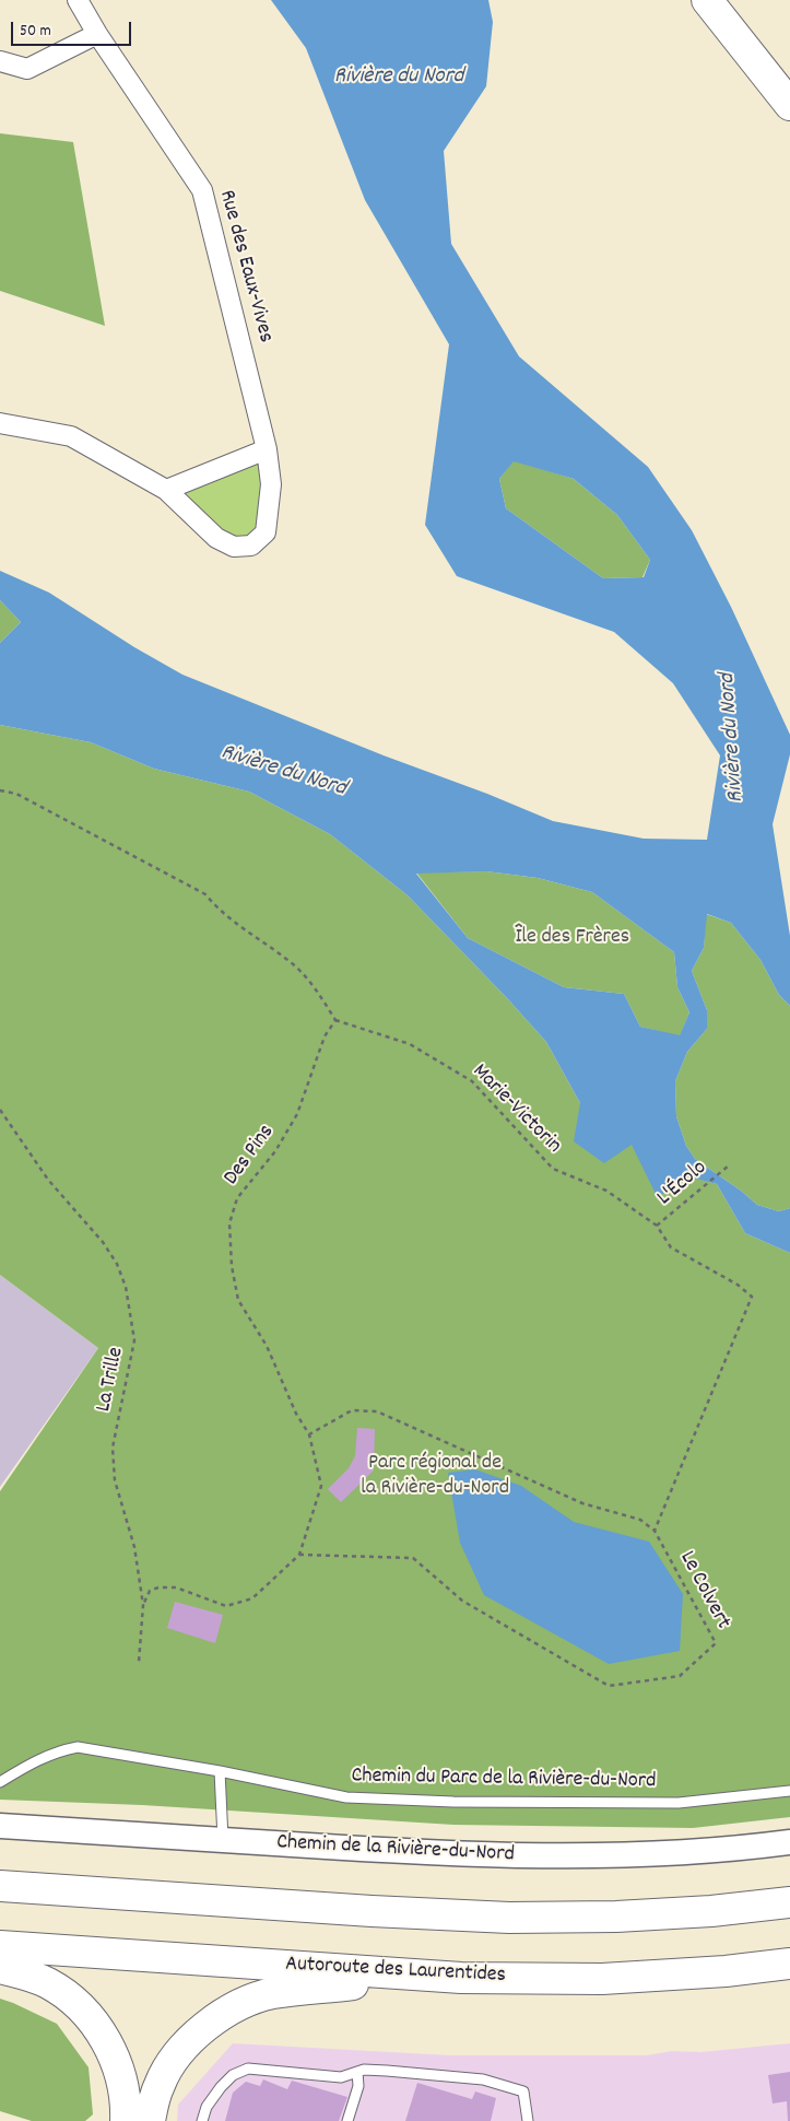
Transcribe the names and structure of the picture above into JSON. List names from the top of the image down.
{
  "streets": {
    "highway": ["Autoroute des Laurentides"],
    "street": ["Rue des Eaux-Vives", "Chemin de la Rivière-du-Nord"],
    "lane": ["Chemin du Parc de la Rivière-du-Nord"],
    "path": [
      "Marie-Victorin",
      "Des Pins",
      "L'Écolo",
      "La Trille",
      "Le Colvert"
    ]
  },
  "crossings": [
    ["Marie-Victorin", "Des Pins"],
    ["Marie-Victorin", "L'Écolo"],
    ["Marie-Victorin", "Le Colvert"],
    ["Des Pins", "La Trille"],
    ["Des Pins", "Le Colvert"]
  ],
  "water": ["Rivière du Nord"],
  "parks": ["Île des Frères", "Parc régional de la Rivière-du-Nord"],
  "scale_bar": "50 m"
}
